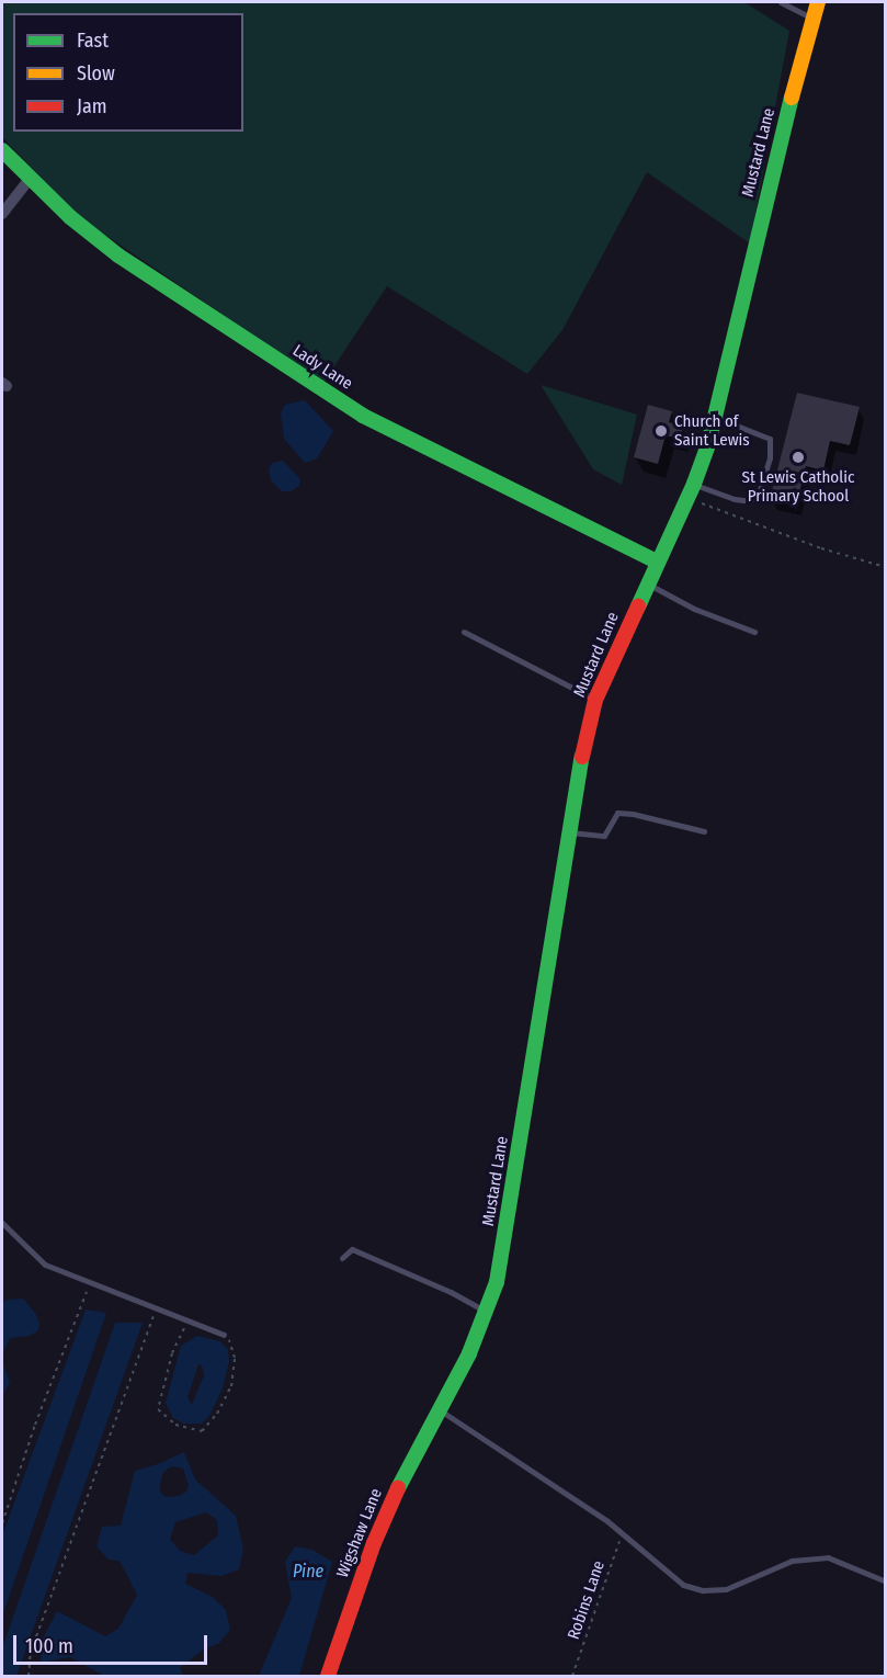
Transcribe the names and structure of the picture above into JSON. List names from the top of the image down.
{
  "streets": {
    "street": ["Mustard Lane", "Lady Lane", "Wigshaw Lane"],
    "path": ["Robins Lane"]
  },
  "crossings": [
    ["Mustard Lane", "Lady Lane"],
    ["Mustard Lane", "Wigshaw Lane"]
  ],
  "water": ["Pine"],
  "places": ["Church of Saint Lewis", "St Lewis Catholic Primary School"],
  "legend": ["Fast", "Slow", "Jam"],
  "scale_bar": "100 m"
}
